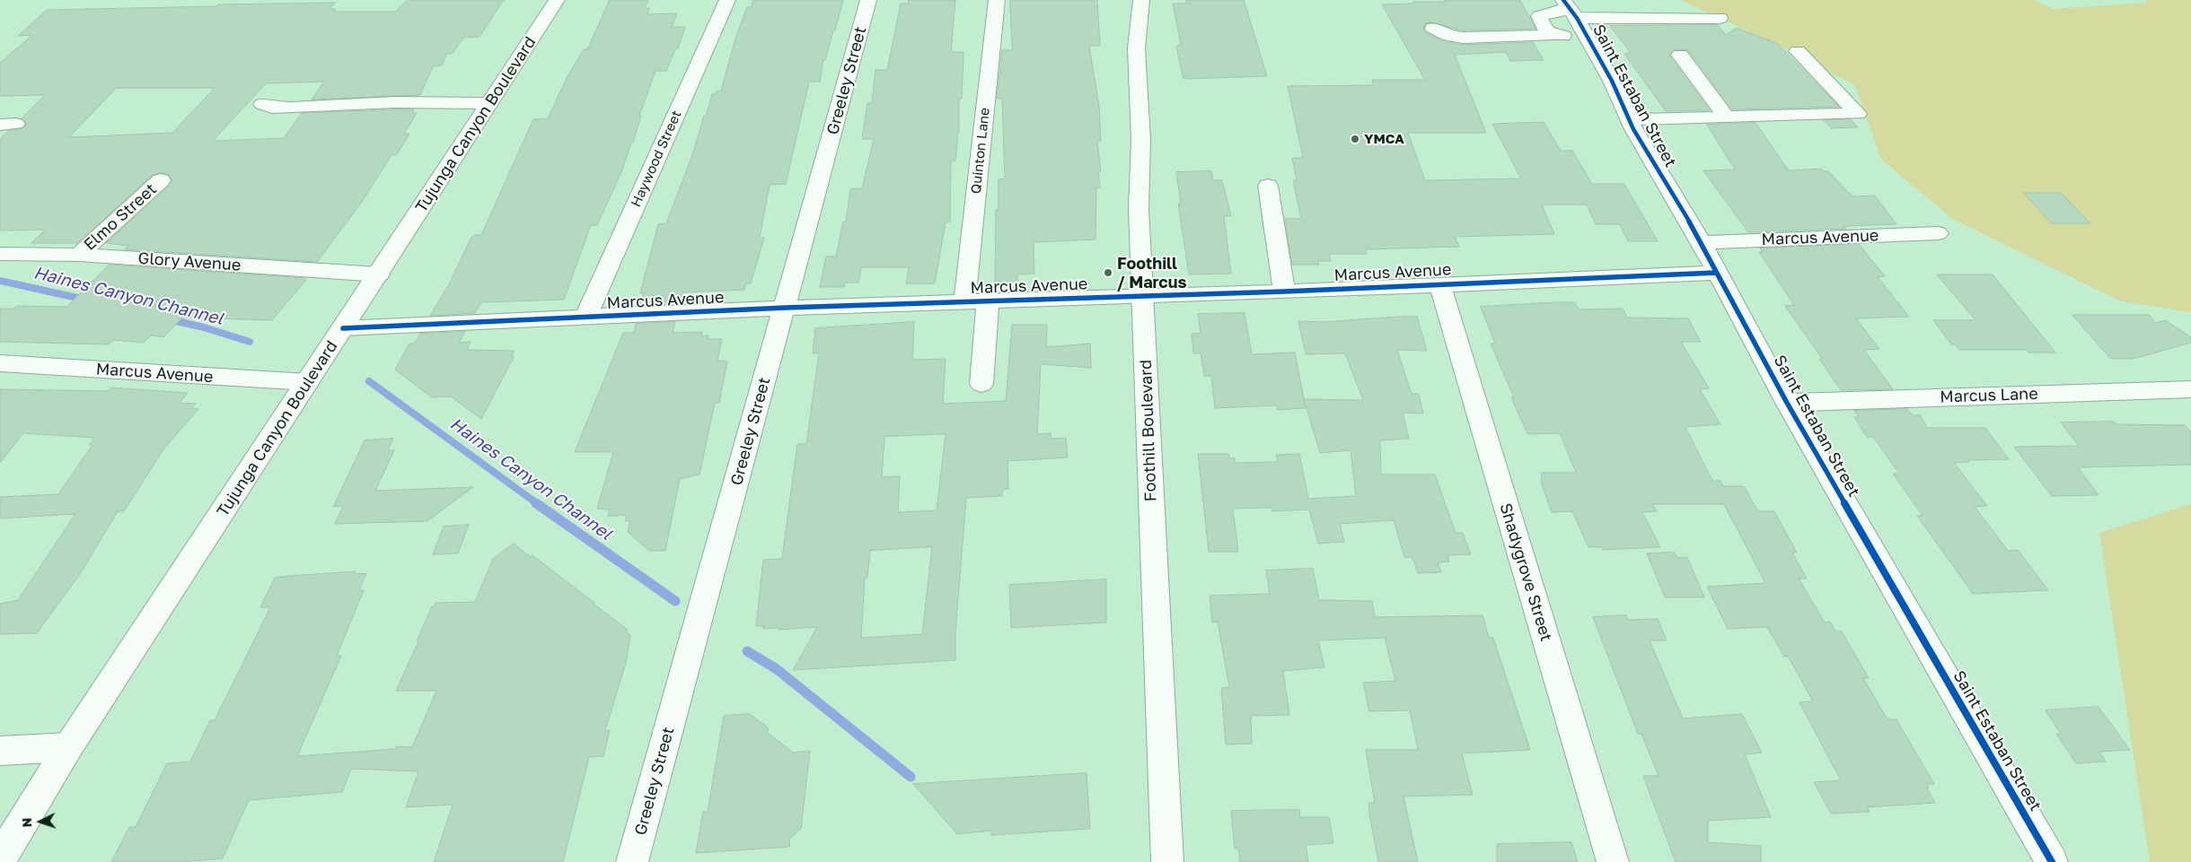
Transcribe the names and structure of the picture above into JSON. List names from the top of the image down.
{
  "streets": {
    "street": [
      "Greeley Street",
      "Saint Estaban Street",
      "Tujunga Canyon Boulevard",
      "Quinton Lane",
      "Haywood Street",
      "Elmo Street",
      "Marcus Avenue",
      "Glory Avenue",
      "Marcus Lane",
      "Foothill Boulevard",
      "Shadygrove Street"
    ]
  },
  "crossings": [
    ["Greeley Street", "Marcus Avenue"],
    ["Saint Estaban Street", "Marcus Avenue"],
    ["Saint Estaban Street", "Marcus Lane"],
    ["Tujunga Canyon Boulevard", "Marcus Avenue"],
    ["Tujunga Canyon Boulevard", "Glory Avenue"],
    ["Quinton Lane", "Marcus Avenue"],
    ["Haywood Street", "Marcus Avenue"],
    ["Elmo Street", "Glory Avenue"],
    ["Marcus Avenue", "Foothill Boulevard"],
    ["Marcus Avenue", "Shadygrove Street"]
  ],
  "water": ["Haines Canyon Channel"],
  "places": ["YMCA", "Foothill / Marcus"],
  "north": "left"
}
